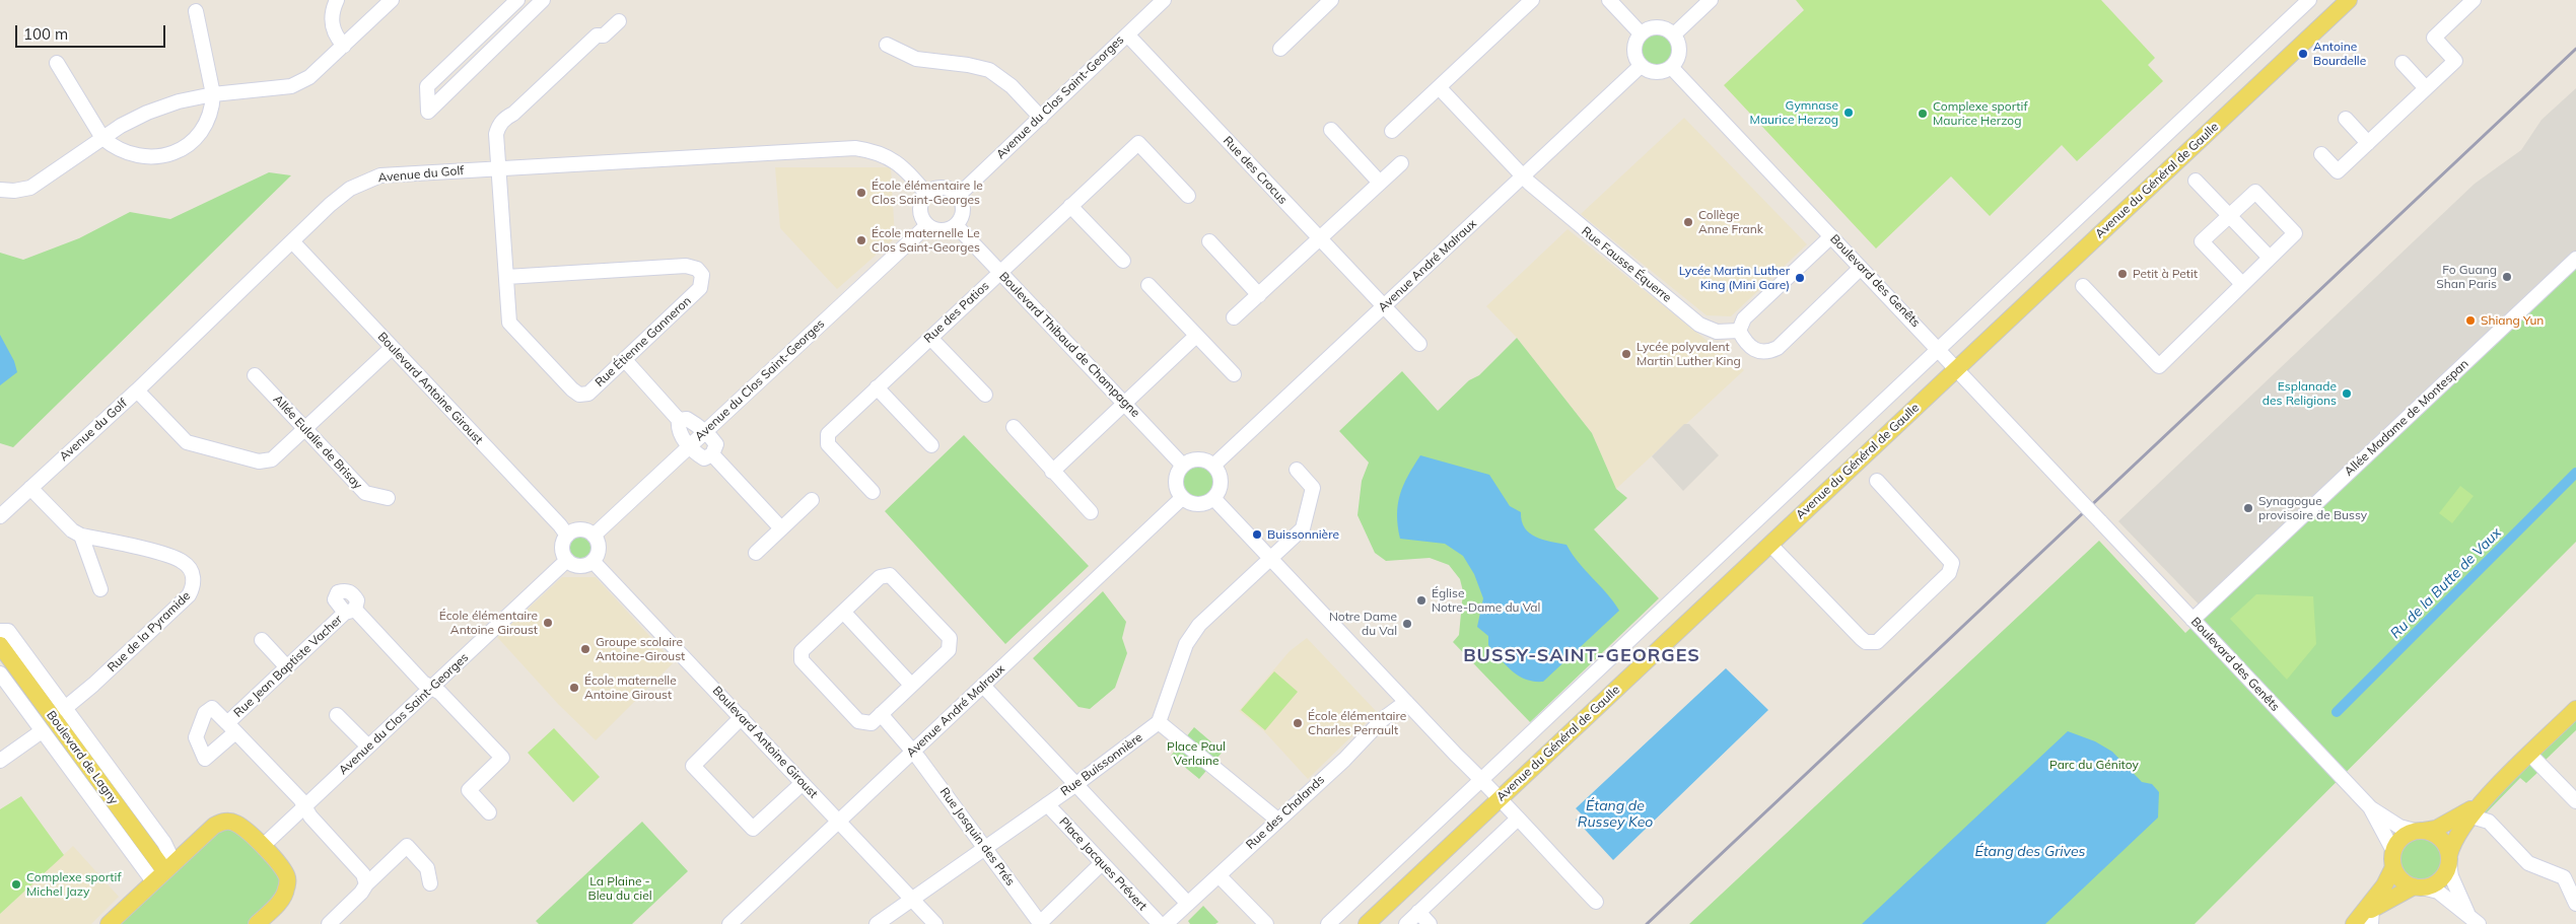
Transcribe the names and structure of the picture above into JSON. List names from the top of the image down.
{
  "streets": {
    "main road": ["Avenue du Général de Gaulle", "Boulevard de Lagny"],
    "street": [
      "Avenue du Clos Saint-Georges",
      "Rue des Crocus",
      "Avenue du Golf",
      "Rue Fausse Équerre",
      "Avenue André Malraux",
      "Boulevard des Genêts",
      "Rue des Patios",
      "Rue Étienne Ganneron",
      "Boulevard Thibaud de Champagne",
      "Boulevard Antoine Giroust",
      "Allée Madame de Montespan",
      "Allée Eulalie de Brisay",
      "Rue de la Pyramide",
      "Rue Jean Baptiste Vacher",
      "Rue Buissonnière",
      "Rue des Chalands",
      "Rue Josquin des Prés",
      "Place Jacques Prévert"
    ]
  },
  "crossings": [
    ["Avenue du Clos Saint-Georges", "Rue des Crocus"],
    ["Avenue du Clos Saint-Georges", "Avenue du Golf"],
    ["Avenue du Clos Saint-Georges", "Boulevard Thibaud de Champagne"],
    ["Avenue du Clos Saint-Georges", "Boulevard Antoine Giroust"],
    ["Avenue du Clos Saint-Georges", "Rue Jean Baptiste Vacher"],
    ["Rue des Crocus", "Avenue André Malraux"],
    ["Avenue du Golf", "Rue Étienne Ganneron"],
    ["Avenue du Golf", "Boulevard Thibaud de Champagne"],
    ["Avenue du Golf", "Boulevard Antoine Giroust"],
    ["Avenue du Golf", "Rue de la Pyramide"],
    ["Avenue du Général de Gaulle", "Boulevard des Genêts"],
    ["Rue Fausse Équerre", "Avenue André Malraux"],
    ["Avenue André Malraux", "Boulevard des Genêts"],
    ["Avenue André Malraux", "Boulevard Thibaud de Champagne"],
    ["Avenue André Malraux", "Boulevard Antoine Giroust"],
    ["Avenue André Malraux", "Rue Josquin des Prés"],
    ["Boulevard des Genêts", "Allée Madame de Montespan"],
    ["Rue des Patios", "Boulevard Thibaud de Champagne"],
    ["Boulevard Antoine Giroust", "Rue Buissonnière"],
    ["Rue Buissonnière", "Rue Josquin des Prés"],
    ["Rue Buissonnière", "Place Jacques Prévert"]
  ],
  "districts": ["BUSSY-SAINT-GEORGES"],
  "water": ["Ru de la Butte de Vaux", "Étang de Russey Keo", "Étang des Grives"],
  "parks": ["Place Paul Verlaine", "Parc du Génitoy", "La Plaine - Bleu du ciel"],
  "places": [
    "Antoine Bourdelle",
    "Gymnase Maurice Herzog",
    "Complexe sportif Maurice Herzog",
    "École élémentaire le Clos Saint-Georges",
    "Collège Anne Frank",
    "École maternelle Le Clos Saint-Georges",
    "Petit à Petit",
    "Fo Guang Shan Paris",
    "Lycée Martin Luther King (Mini Gare)",
    "Shiang Yun",
    "Lycée polyvalent Martin Luther King",
    "Esplanade des Religions",
    "Synagogue provisoire de Bussy",
    "Buissonnière",
    "Église Notre-Dame du Val",
    "École élémentaire Antoine Giroust",
    "Notre Dame du Val",
    "Groupe scolaire Antoine-Giroust",
    "École maternelle Antoine Giroust",
    "École élémentaire Charles Perrault",
    "Complexe sportif Michel Jazy"
  ],
  "scale_bar": "100 m"
}
